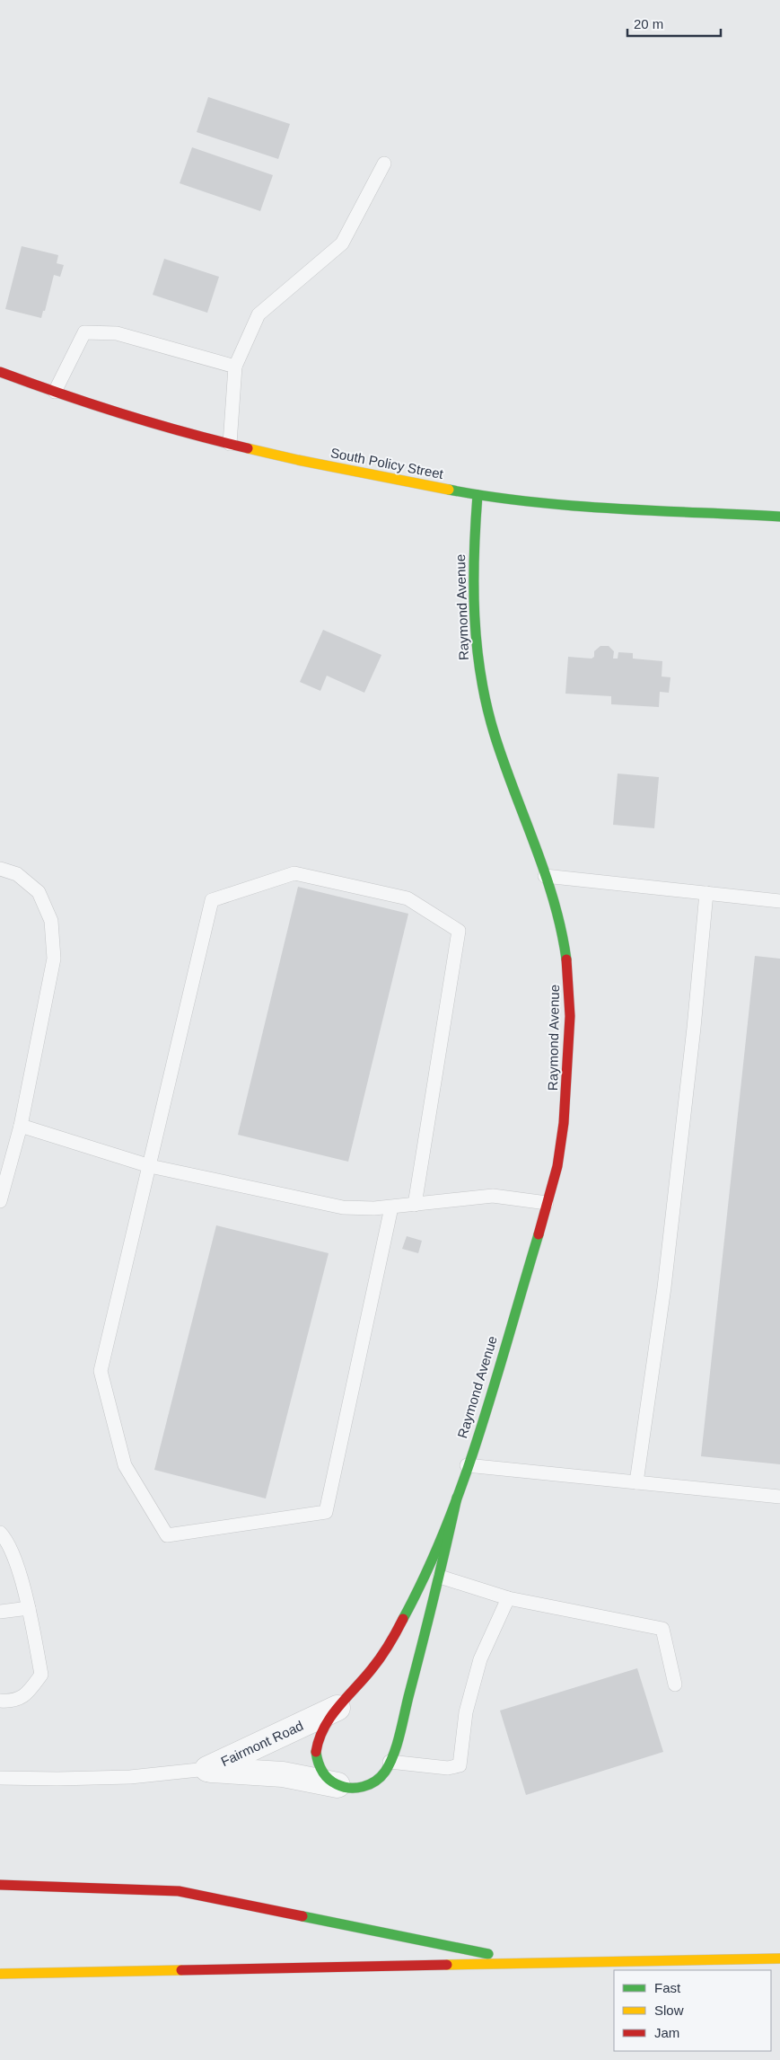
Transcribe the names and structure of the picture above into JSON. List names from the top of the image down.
{
  "streets": {
    "main road": ["South Policy Street", "Raymond Avenue"],
    "street": ["Fairmont Road"]
  },
  "crossings": [
    ["South Policy Street", "Raymond Avenue"],
    ["Raymond Avenue", "Fairmont Road"]
  ],
  "legend": ["Fast", "Slow", "Jam"],
  "scale_bar": "20 m"
}
